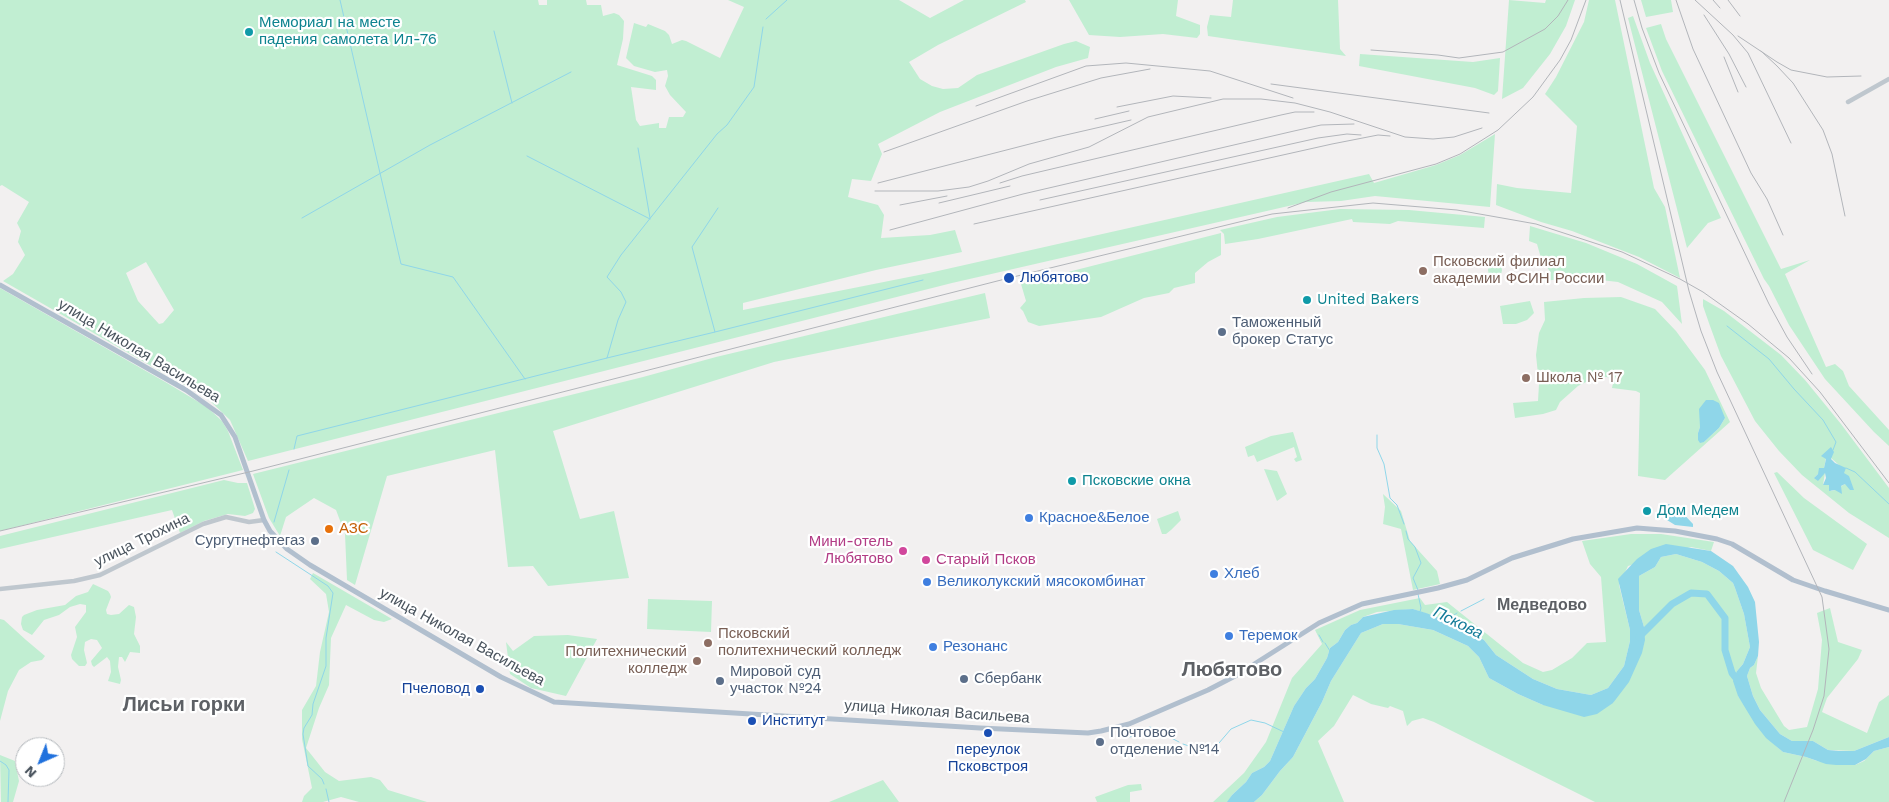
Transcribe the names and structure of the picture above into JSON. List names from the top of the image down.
{
  "streets": {
    "main road": ["улица Николая Васильева"],
    "street": ["улица Трохина"]
  },
  "crossings": [
    ["улица Николая Васильева", "улица Трохина"]
  ],
  "districts": ["Медведово", "Любятово", "Лисьи горки"],
  "water": ["Пскова"],
  "places": [
    "Мемориал на месте падения самолета Ил-76",
    "Псковский филиал академии ФСИН России",
    "Любятово",
    "United Bakers",
    "Таможенный брокер Статус",
    "Школа № 17",
    "Псковские окна",
    "Дом Медем",
    "Красное&Белое",
    "АЗС",
    "Сургутнефтегаз",
    "Мини-отель Любятово",
    "Старый Псков",
    "Хлеб",
    "Великолукский мясокомбинат",
    "Теремок",
    "Псковский политехнический колледж",
    "Резонанс",
    "Политехнический колледж",
    "Сбербанк",
    "Мировой суд участок №24",
    "Пчеловод",
    "Институт",
    "переулок Псковстроя",
    "Почтовое отделение №14"
  ],
  "north": "bottom left"
}
